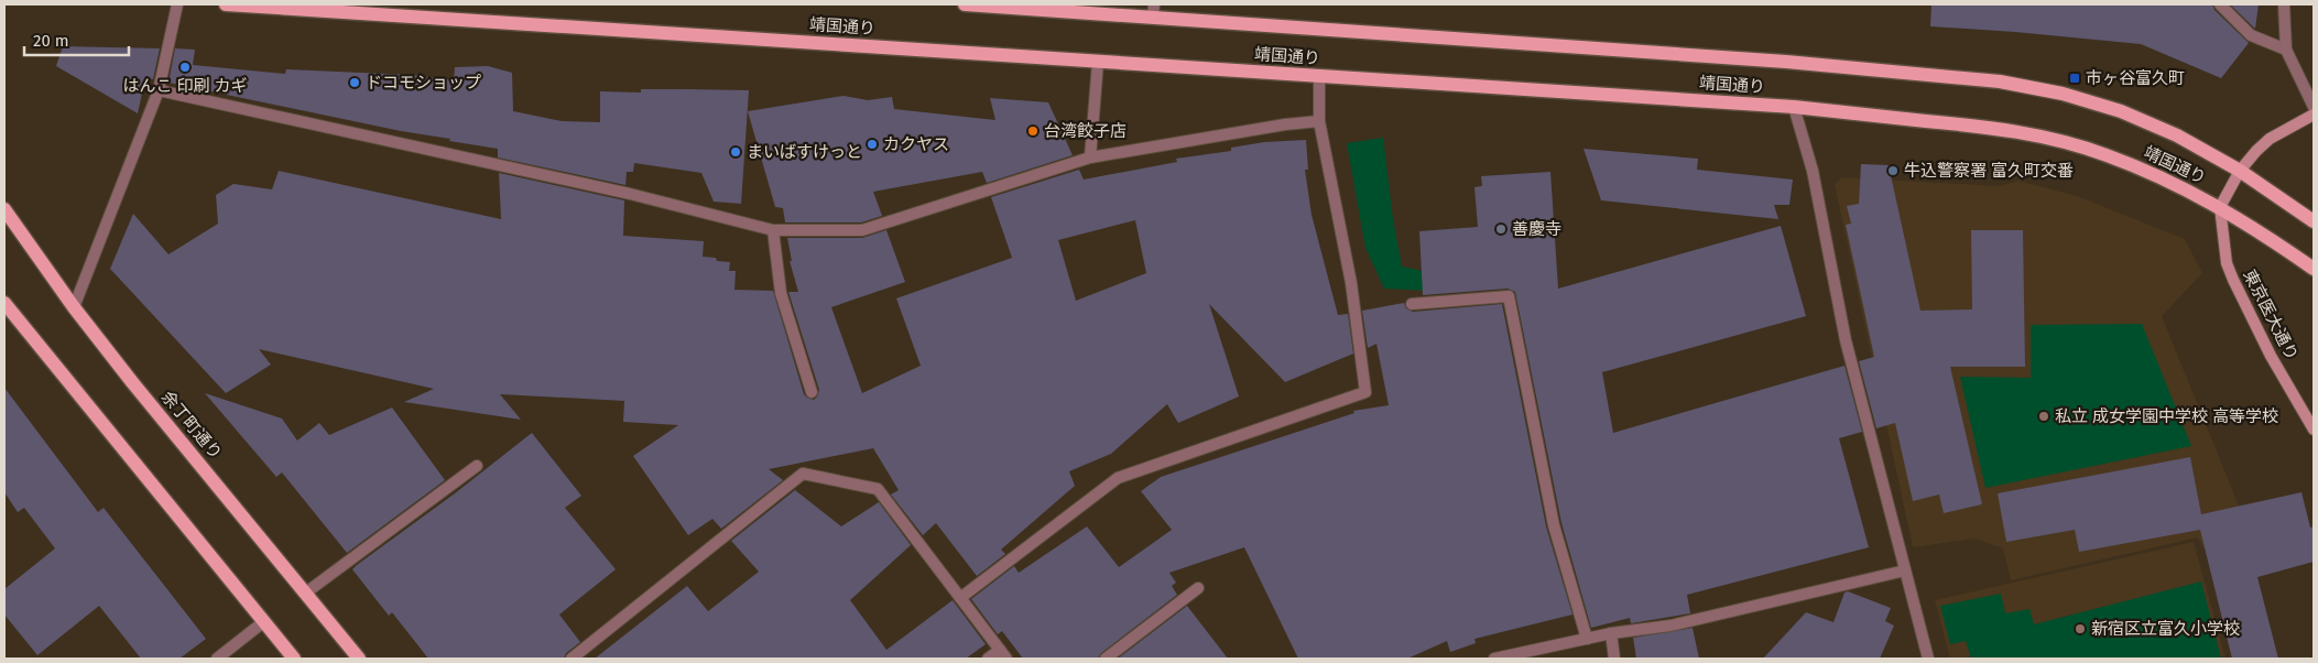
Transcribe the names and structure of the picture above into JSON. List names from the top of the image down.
{
  "streets": {
    "main road": ["靖国通り", "余丁町通り"],
    "street": ["東京医大通り"]
  },
  "crossings": [
    ["靖国通り", "東京医大通り"]
  ],
  "places": {
    "other": [
      "はんこ 印刷 カギ",
      "ドコモショップ",
      "台湾餃子店",
      "カクヤス",
      "まいばすけっと",
      "牛込警察署 富久町交番",
      "善慶寺",
      "私立 成女学園中学校 高等学校",
      "新宿区立富久小学校"
    ],
    "transit": ["市ヶ谷富久町"]
  },
  "scale_bar": "20 m"
}
